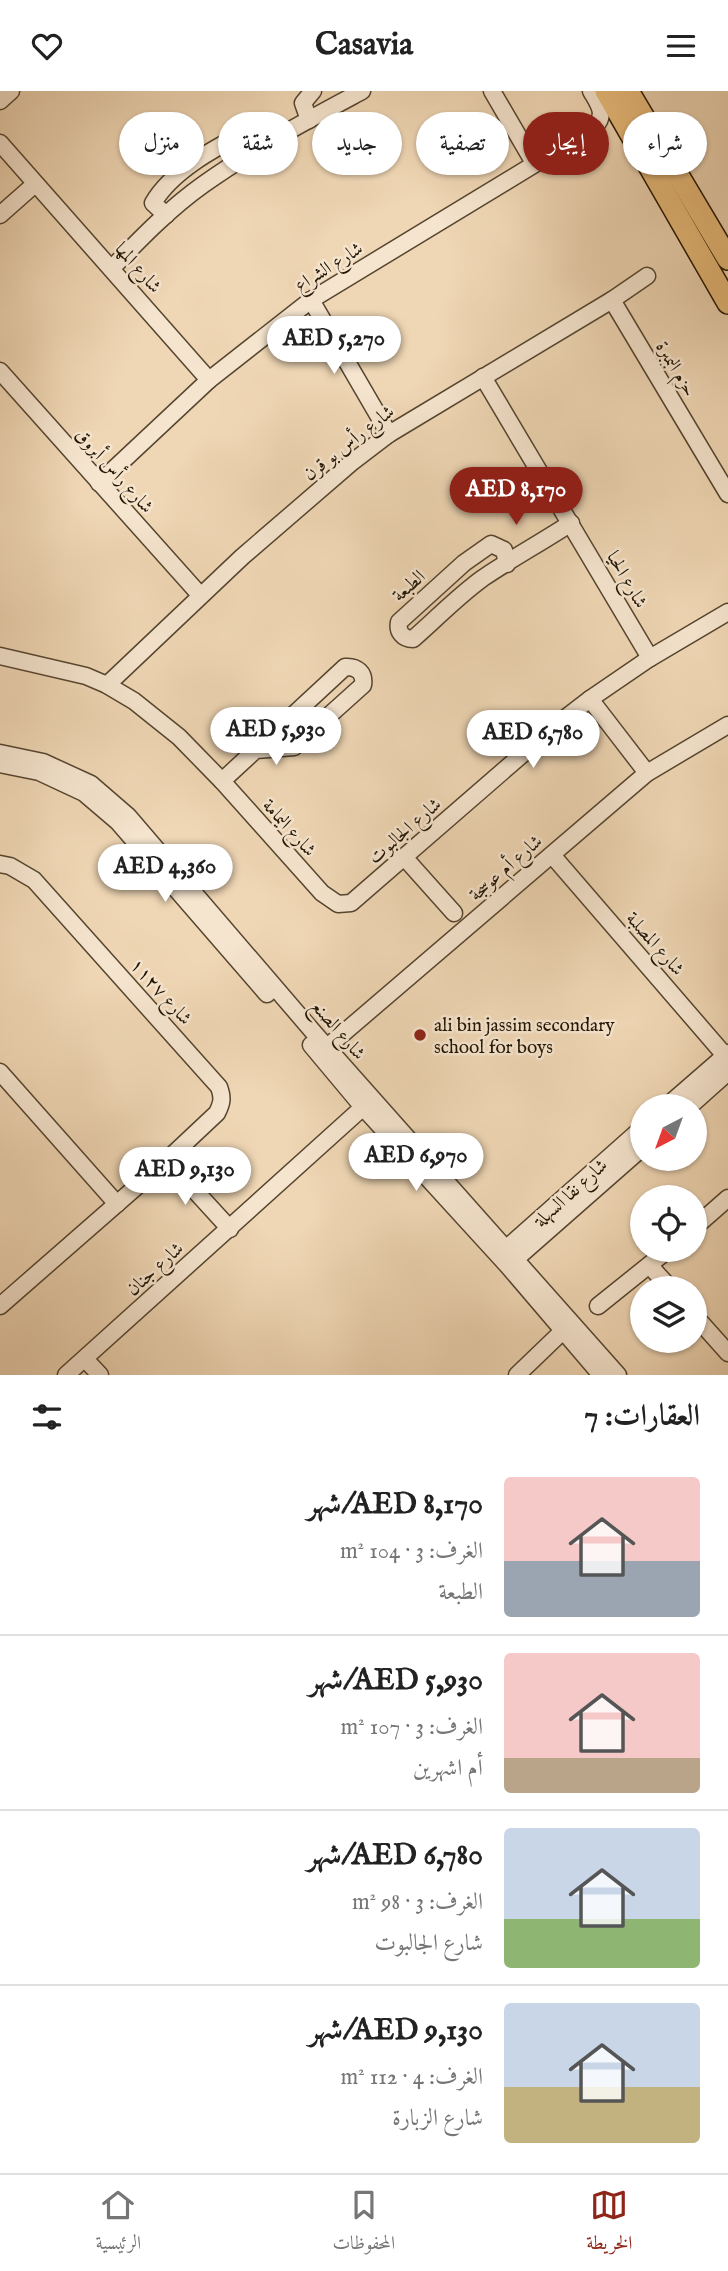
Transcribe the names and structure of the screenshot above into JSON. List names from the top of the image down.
{
  "streets": {
    "street": [
      "شارع الشراع",
      "شارع المها",
      "حزم البمبرة",
      "شارع رأس بو قرن",
      "شارع رأس أبروق",
      "شارع الحيا",
      "الطبعة",
      "شارع اليمامة",
      "شارع الجالبوت",
      "شارع أم عوسجة",
      "شارع المصلبة",
      "شارع ١١٢٧",
      "شارع الصنع",
      "شارع نقا السهلة",
      "شارع جنان"
    ]
  },
  "crossings": [
    ["شارع الشراع", "شارع المها"],
    ["شارع الشراع", "شارع رأس أبروق"],
    ["حزم البمبرة", "شارع رأس بو قرن"],
    ["شارع رأس بو قرن", "شارع رأس أبروق"],
    ["شارع رأس بو قرن", "شارع الحيا"],
    ["شارع رأس بو قرن", "شارع اليمامة"],
    ["شارع الحيا", "الطبعة"],
    ["شارع الحيا", "شارع الجالبوت"],
    ["شارع اليمامة", "شارع الجالبوت"],
    ["شارع أم عوسجة", "شارع المصلبة"],
    ["شارع أم عوسجة", "شارع الصنع"],
    ["شارع الصنع", "شارع نقا السهلة"],
    ["شارع الصنع", "شارع جنان"]
  ],
  "places": ["ali bin jassim secondary school for boys"],
  "north": "bottom left",
  "page": {
    "header": "Casavia",
    "chip": [
      "شراء",
      "إيجار",
      "تصفية",
      "جديد",
      "شقة",
      "منزل"
    ],
    "price": [
      "AED 5,270",
      "AED 8,170",
      "AED 5,930",
      "AED 6,780",
      "AED 4,360",
      "AED 6,970",
      "AED 9,130"
    ],
    "heading": "العقارات: 7",
    "list": [
      {
        "name": "AED 8,170/شهر",
        "note": "الغرف: 3 · 104 m² · الطبعة"
      },
      {
        "name": "AED 5,930/شهر",
        "note": "الغرف: 3 · 107 m² · أم اشهرين"
      },
      {
        "name": "AED 6,780/شهر",
        "note": "الغرف: 3 · 98 m² · شارع الجالبوت"
      },
      {
        "name": "AED 9,130/شهر",
        "note": "الغرف: 4 · 112 m² · شارع الزبارة"
      }
    ],
    "tabs": ["الخريطة", "المحفوظات", "الرئيسية"]
  }
}
